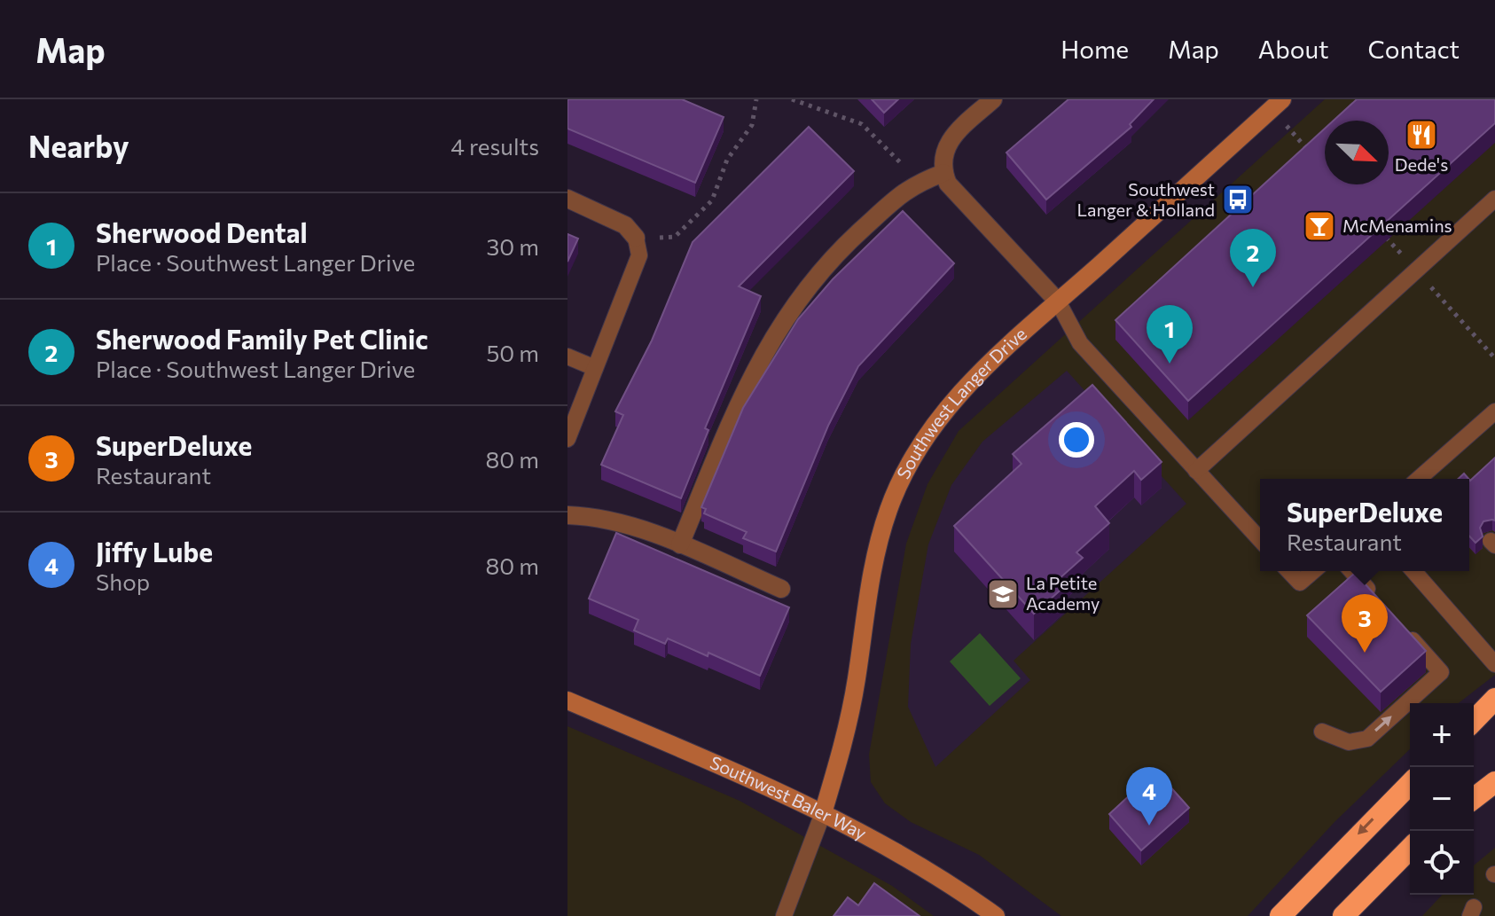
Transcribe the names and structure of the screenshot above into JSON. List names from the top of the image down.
{
  "streets": {
    "street": ["Southwest Langer Drive", "Southwest Baler Way"]
  },
  "crossings": [
    ["Southwest Langer Drive", "Southwest Baler Way"]
  ],
  "places": {
    "restaurant": ["Dede's"],
    "bus stop": ["Southwest Langer & Holland"],
    "bar": ["McMenamins"],
    "school or university": ["La Petite Academy"]
  },
  "north": "bottom right",
  "page": {
    "header": "Map",
    "nav": [
      "Home",
      "Map",
      "About",
      "Contact"
    ],
    "heading": ["Nearby", "4 results"],
    "list": [
      {
        "mark": "1",
        "name": "Sherwood Dental",
        "note": "Place · Southwest Langer Drive",
        "value": "30 m"
      },
      {
        "mark": "2",
        "name": "Sherwood Family Pet Clinic",
        "note": "Place · Southwest Langer Drive",
        "value": "50 m"
      },
      {
        "mark": "3",
        "name": "SuperDeluxe",
        "note": "Restaurant",
        "value": "80 m"
      },
      {
        "mark": "4",
        "name": "Jiffy Lube",
        "note": "Shop",
        "value": "80 m"
      }
    ],
    "pins": [
      "2",
      "1",
      "3",
      "4"
    ],
    "popup": ["SuperDeluxe", "Restaurant"],
    "map_buttons": ["+", "−"]
  }
}
